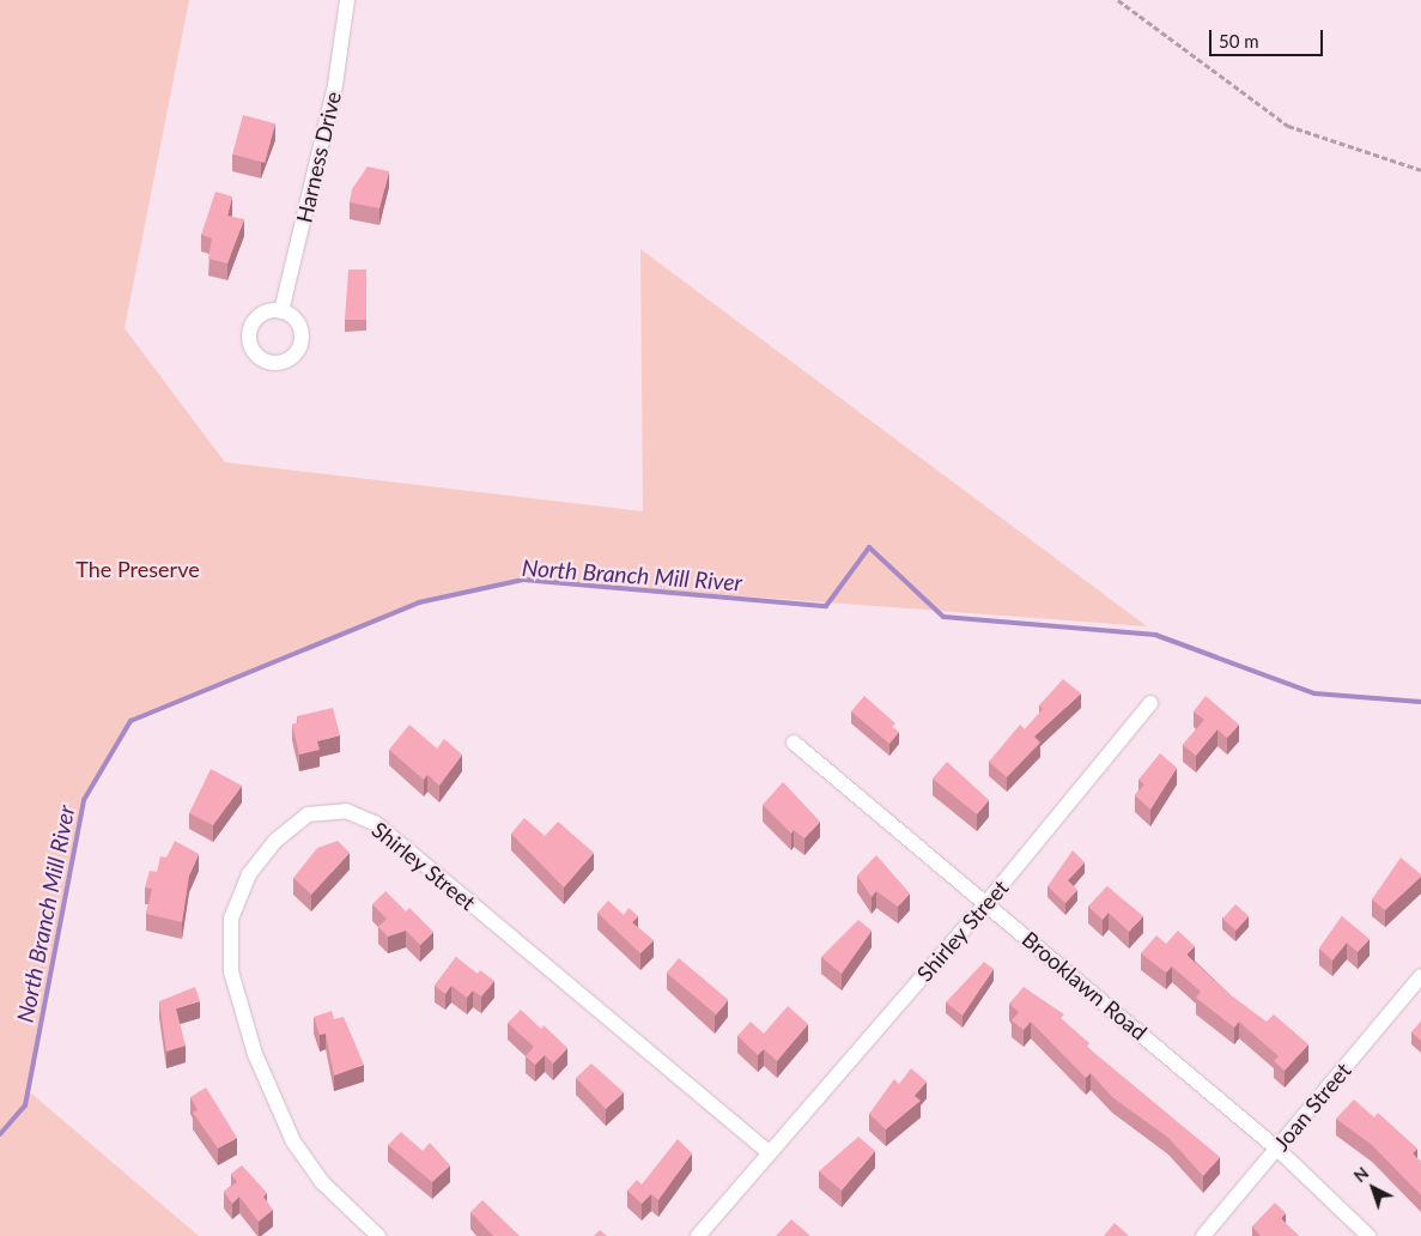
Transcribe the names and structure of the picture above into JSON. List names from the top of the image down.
{
  "streets": {
    "street": [
      "Harness Drive",
      "Shirley Street",
      "Brooklawn Road",
      "Joan Street"
    ]
  },
  "crossings": [
    ["Shirley Street", "Brooklawn Road"],
    ["Brooklawn Road", "Joan Street"]
  ],
  "water": ["North Branch Mill River"],
  "parks": ["The Preserve"],
  "scale_bar": "50 m",
  "north": "top left"
}
